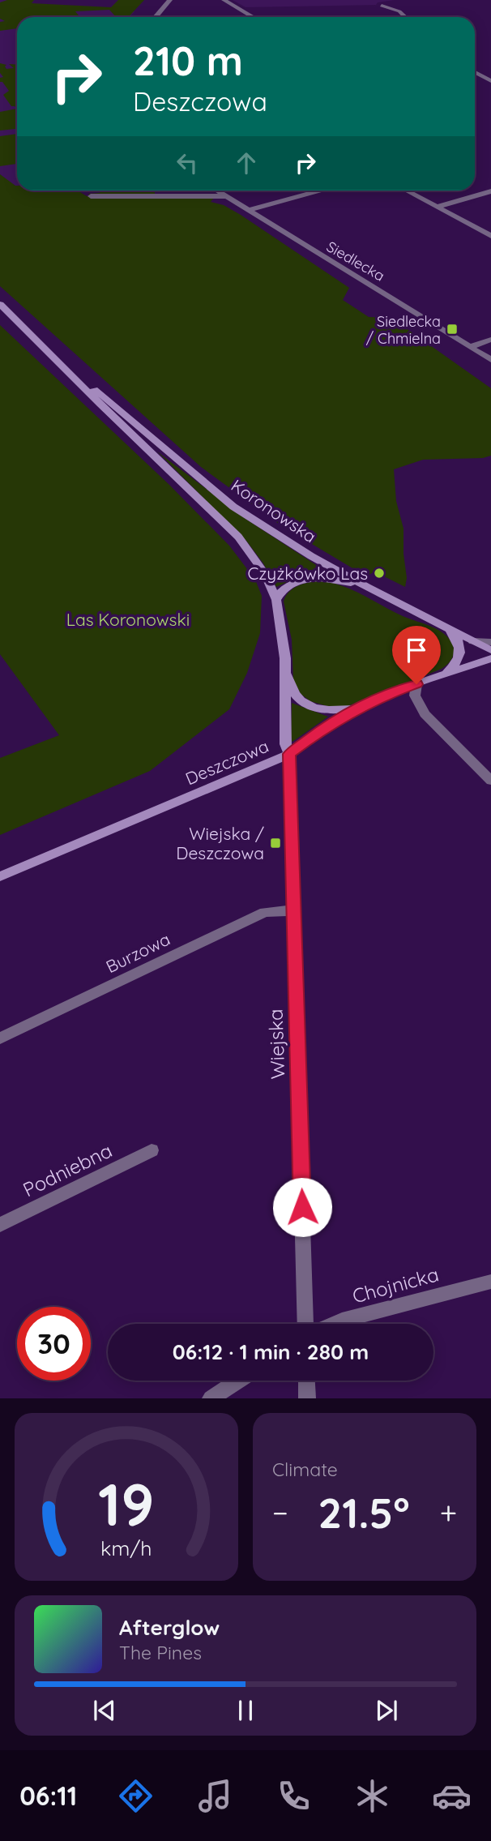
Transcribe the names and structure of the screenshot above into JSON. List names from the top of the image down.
{
  "streets": {
    "main road": ["Koronowska", "Deszczowa"],
    "street": [
      "Siedlecka",
      "Burzowa",
      "Wiejska",
      "Podniebna",
      "Chojnicka"
    ]
  },
  "crossings": [
    ["Koronowska", "Deszczowa"],
    ["Koronowska", "Wiejska"],
    ["Deszczowa", "Wiejska"],
    ["Burzowa", "Wiejska"]
  ],
  "parks": ["Las Koronowski"],
  "places": {
    "transit": ["Siedlecka / Chmielna", "Wiejska / Deszczowa"],
    "other": ["Czyżkówko Las"]
  },
  "page": {
    "turn": ["210 m", "Deszczowa"],
    "limit": "30",
    "trip": "06:12 · 1 min · 280 m",
    "tile": "Climate",
    "heat": ["−", "21.5°", "+"],
    "song": ["Afterglow", "The Pines"],
    "tabs": "06:11",
    "gauge": ["19", "km/h"]
  }
}
